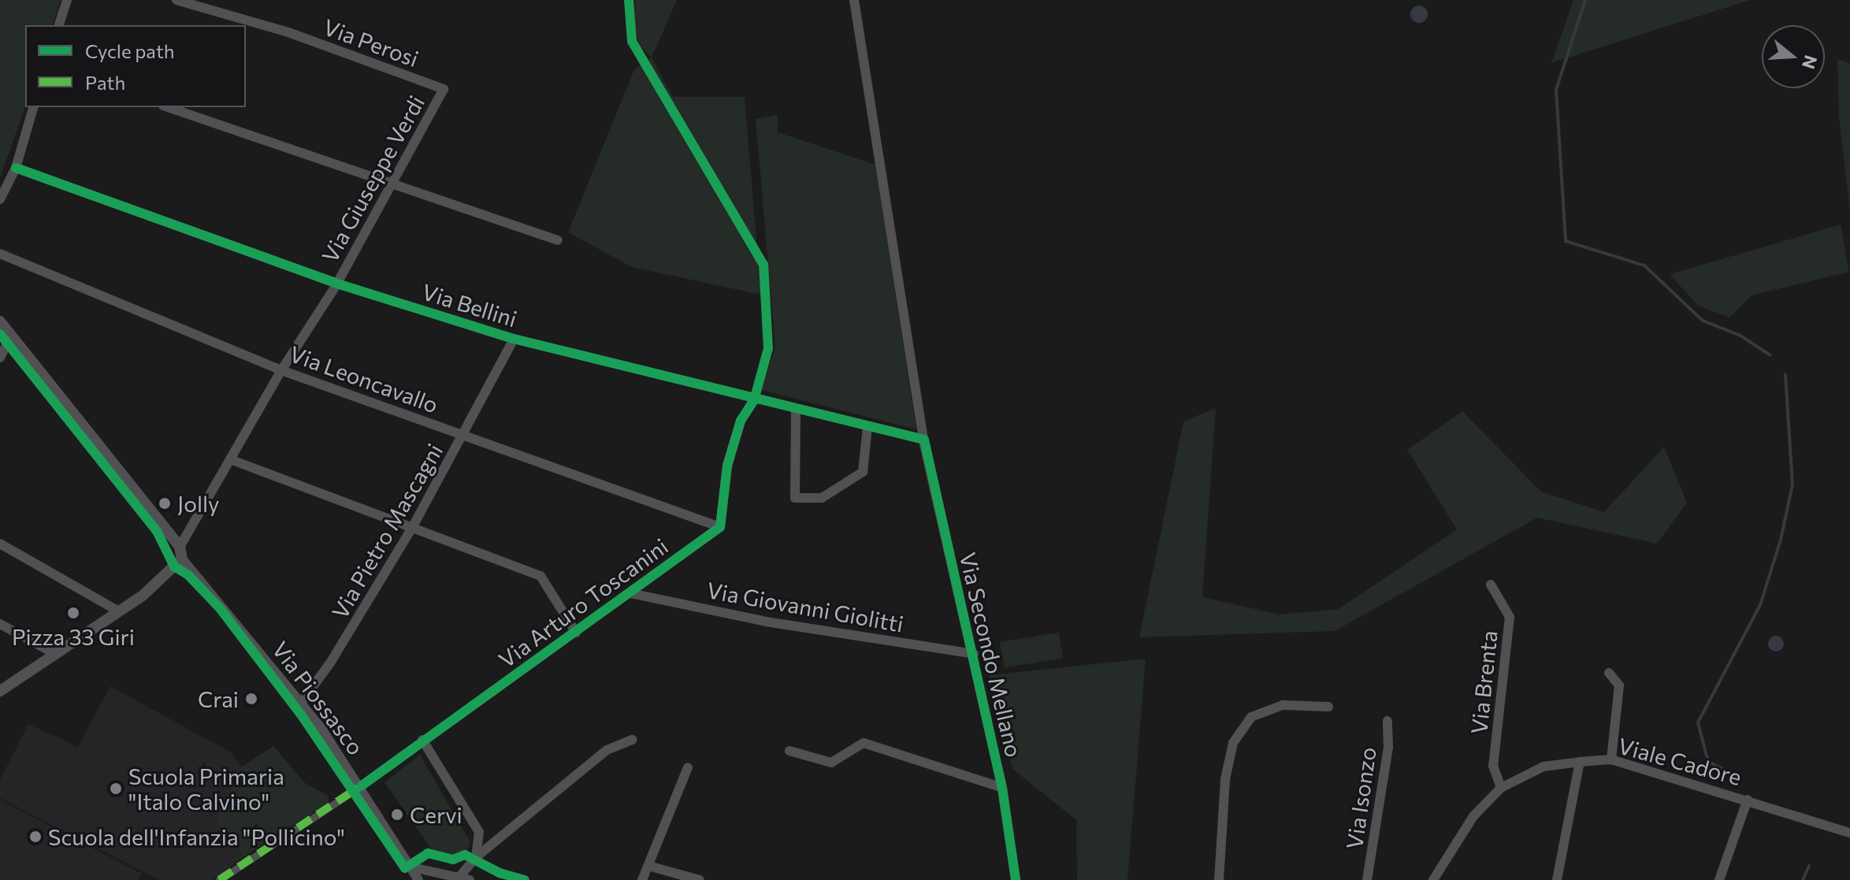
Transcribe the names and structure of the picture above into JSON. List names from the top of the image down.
{
  "streets": {
    "street": [
      "Via Perosi",
      "Via Giuseppe Verdi",
      "Via Bellini",
      "Via Leoncavallo",
      "Via Pietro Mascagni",
      "Via Arturo Toscanini",
      "Via Giovanni Giolitti",
      "Via Secondo Mellano",
      "Via Brenta",
      "Via Piossasco",
      "Viale Cadore",
      "Via Isonzo"
    ]
  },
  "crossings": [
    ["Via Perosi", "Via Giuseppe Verdi"],
    ["Via Giuseppe Verdi", "Via Bellini"],
    ["Via Giuseppe Verdi", "Via Leoncavallo"],
    ["Via Giuseppe Verdi", "Via Piossasco"],
    ["Via Bellini", "Via Pietro Mascagni"],
    ["Via Bellini", "Via Secondo Mellano"],
    ["Via Leoncavallo", "Via Pietro Mascagni"],
    ["Via Leoncavallo", "Via Arturo Toscanini"],
    ["Via Pietro Mascagni", "Via Piossasco"],
    ["Via Arturo Toscanini", "Via Giovanni Giolitti"],
    ["Via Arturo Toscanini", "Via Piossasco"],
    ["Via Giovanni Giolitti", "Via Secondo Mellano"],
    ["Via Brenta", "Viale Cadore"]
  ],
  "places": [
    "Jolly",
    "Pizza 33 Giri",
    "Crai",
    "Scuola Primaria \"Italo Calvino\"",
    "Cervi",
    "Scuola dell'Infanzia \"Pollicino\""
  ],
  "legend": ["Cycle path", "Path"],
  "north": "right"
}
